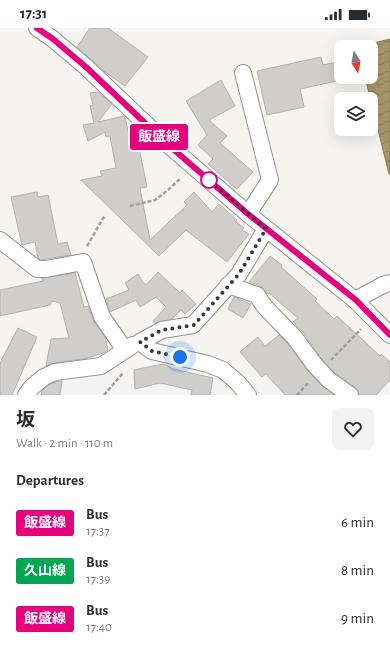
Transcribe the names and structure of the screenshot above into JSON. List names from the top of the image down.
{
  "lines": ["bus line 飯盛線"],
  "north": "bottom",
  "page": {
    "status": "17:31",
    "on_map": "飯盛線",
    "heading": [
      ["坂", "Walk · 2 min · 110 m"],
      "Departures"
    ],
    "list": [
      {
        "mark": "飯盛線",
        "name": "Bus",
        "note": "17:37",
        "value": "6 min"
      },
      {
        "mark": "久山線",
        "name": "Bus",
        "note": "17:39",
        "value": "8 min"
      },
      {
        "mark": "飯盛線",
        "name": "Bus",
        "note": "17:40",
        "value": "9 min"
      }
    ]
  }
}
